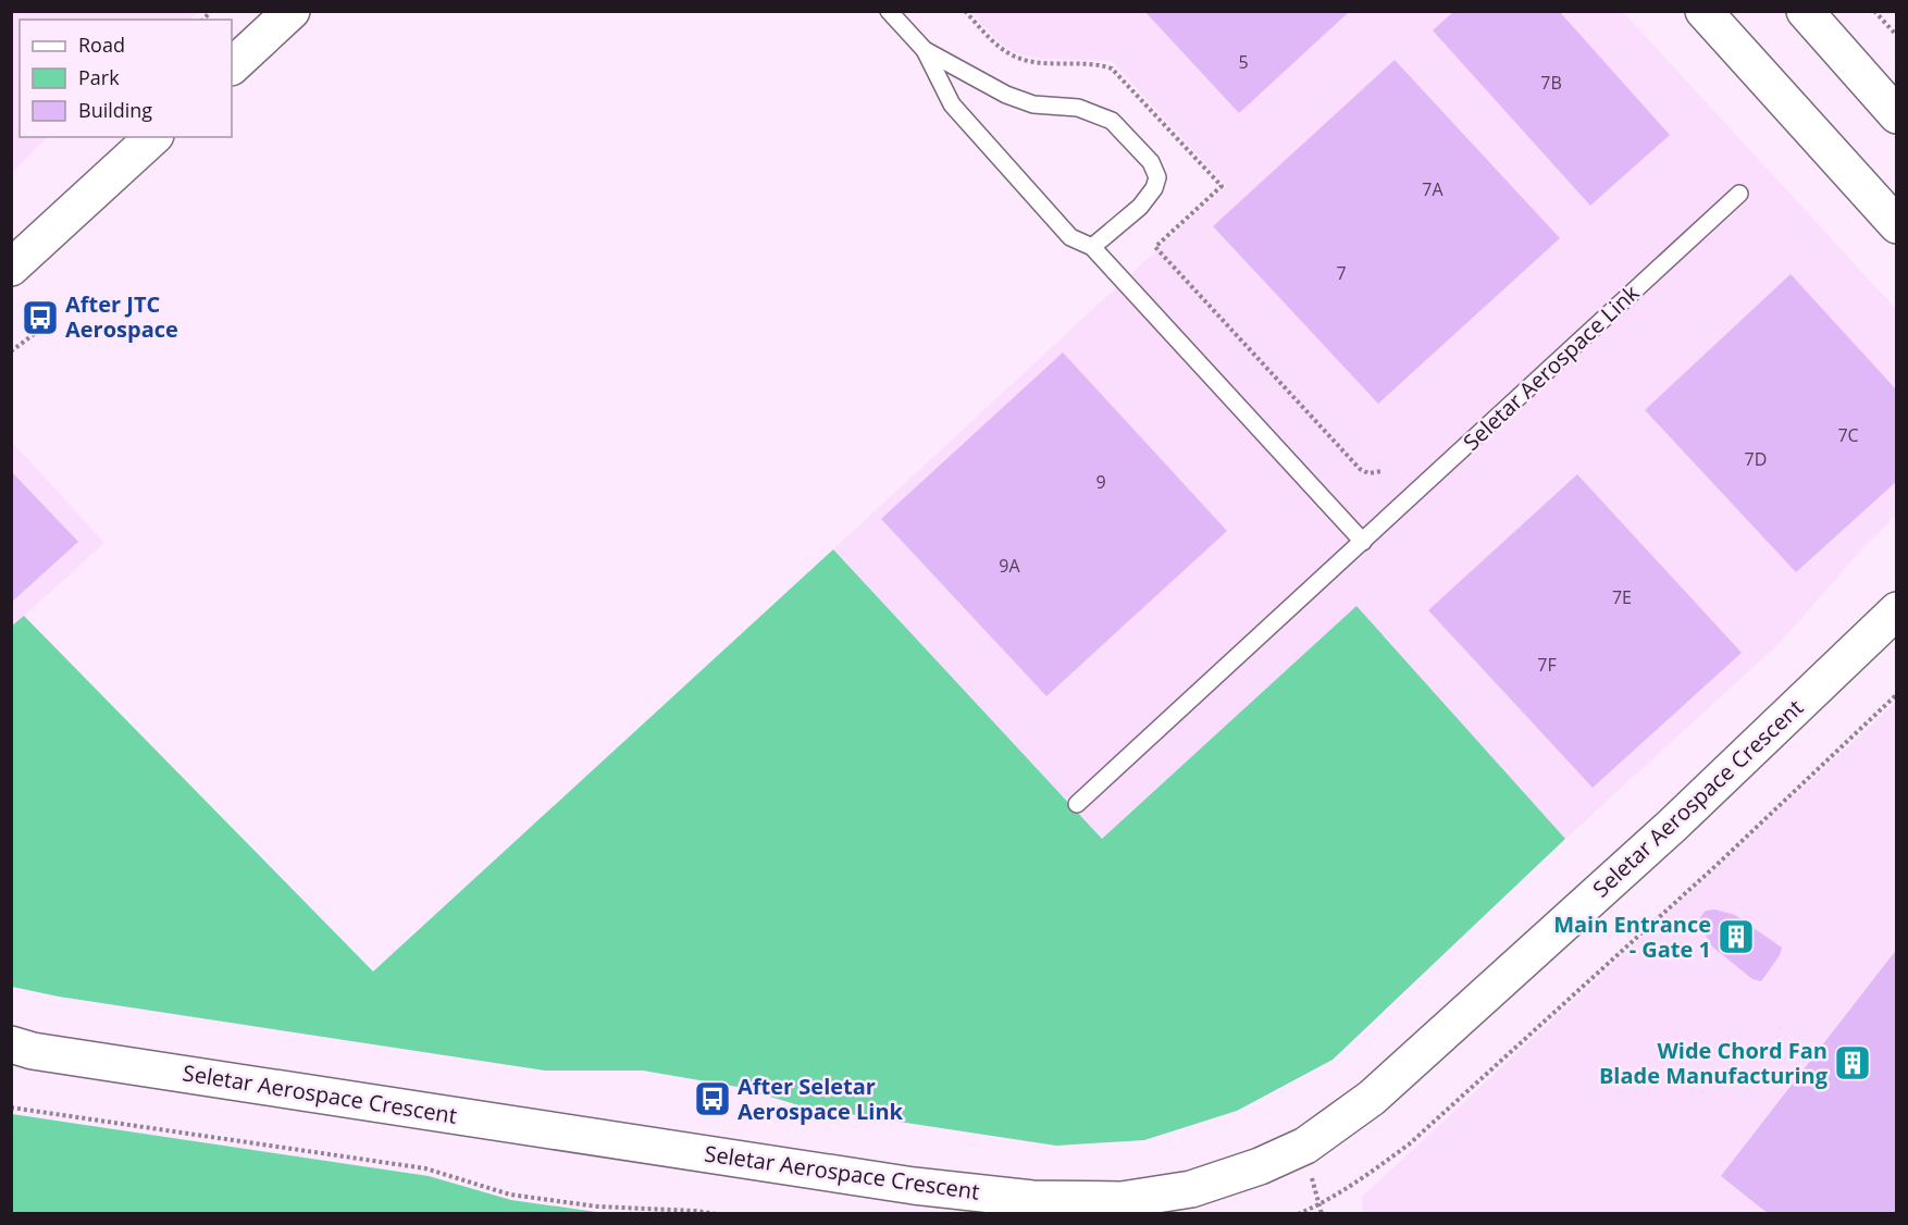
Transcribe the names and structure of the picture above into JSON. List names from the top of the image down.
{
  "streets": {
    "street": ["Seletar Aerospace Crescent"],
    "lane": ["Seletar Aerospace Link"]
  },
  "places": {
    "bus stop": ["After JTC Aerospace", "After Seletar Aerospace Link"],
    "building": ["Main Entrance - Gate 1", "Wide Chord Fan Blade Manufacturing"]
  },
  "house_numbers": [
    "5",
    "7B",
    "7A",
    "7",
    "7C",
    "7D",
    "9",
    "9A",
    "7E",
    "7F"
  ],
  "legend": ["Road", "Park", "Building"]
}
